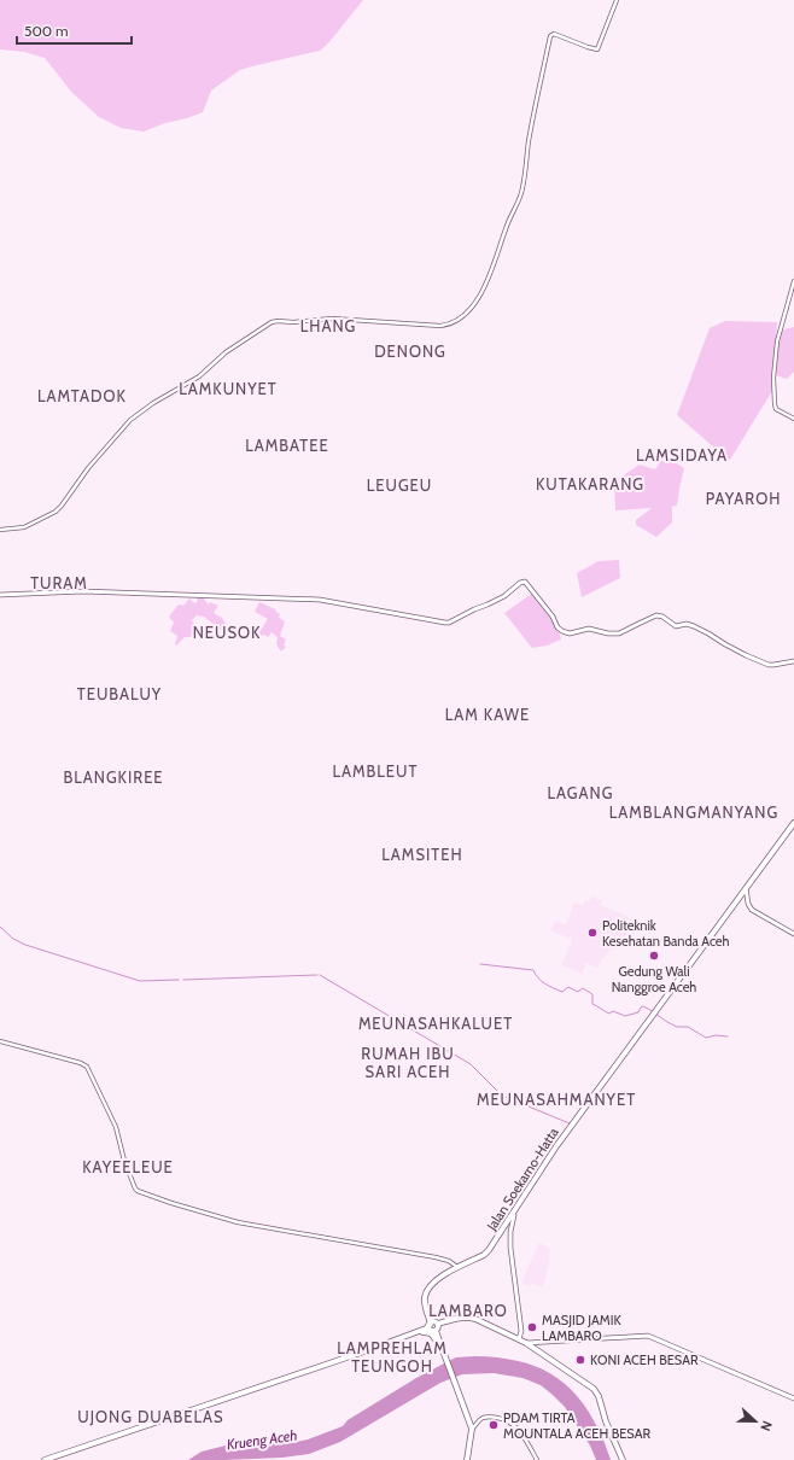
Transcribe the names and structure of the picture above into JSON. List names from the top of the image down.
{
  "streets": {
    "highway": ["Jalan Soekarno-Hatta"]
  },
  "districts": [
    "LHANG",
    "DENONG",
    "LAMKUNYET",
    "LAMTADOK",
    "LAMBATEE",
    "LAMSIDAYA",
    "KUTAKARANG",
    "LEUGEU",
    "PAYAROH",
    "TURAM",
    "NEUSOK",
    "TEUBALUY",
    "LAM KAWE",
    "LAMBLEUT",
    "BLANGKIREE",
    "LAGANG",
    "LAMBLANGMANYANG",
    "LAMSITEH",
    "MEUNASAHKALUET",
    "RUMAH IBU SARI ACEH",
    "MEUNASAHMANYET",
    "KAYEELEUE",
    "LAMBARO",
    "LAMPREHLAM TEUNGOH",
    "UJONG DUABELAS"
  ],
  "water": ["Krueng Aceh"],
  "places": [
    "Politeknik Kesehatan Banda Aceh",
    "Gedung Wali Nanggroe Aceh",
    "MASJID JAMIK LAMBARO",
    "KONI ACEH BESAR",
    "PDAM TIRTA MOUNTALA ACEH BESAR"
  ],
  "scale_bar": "500 m",
  "north": "right"
}
